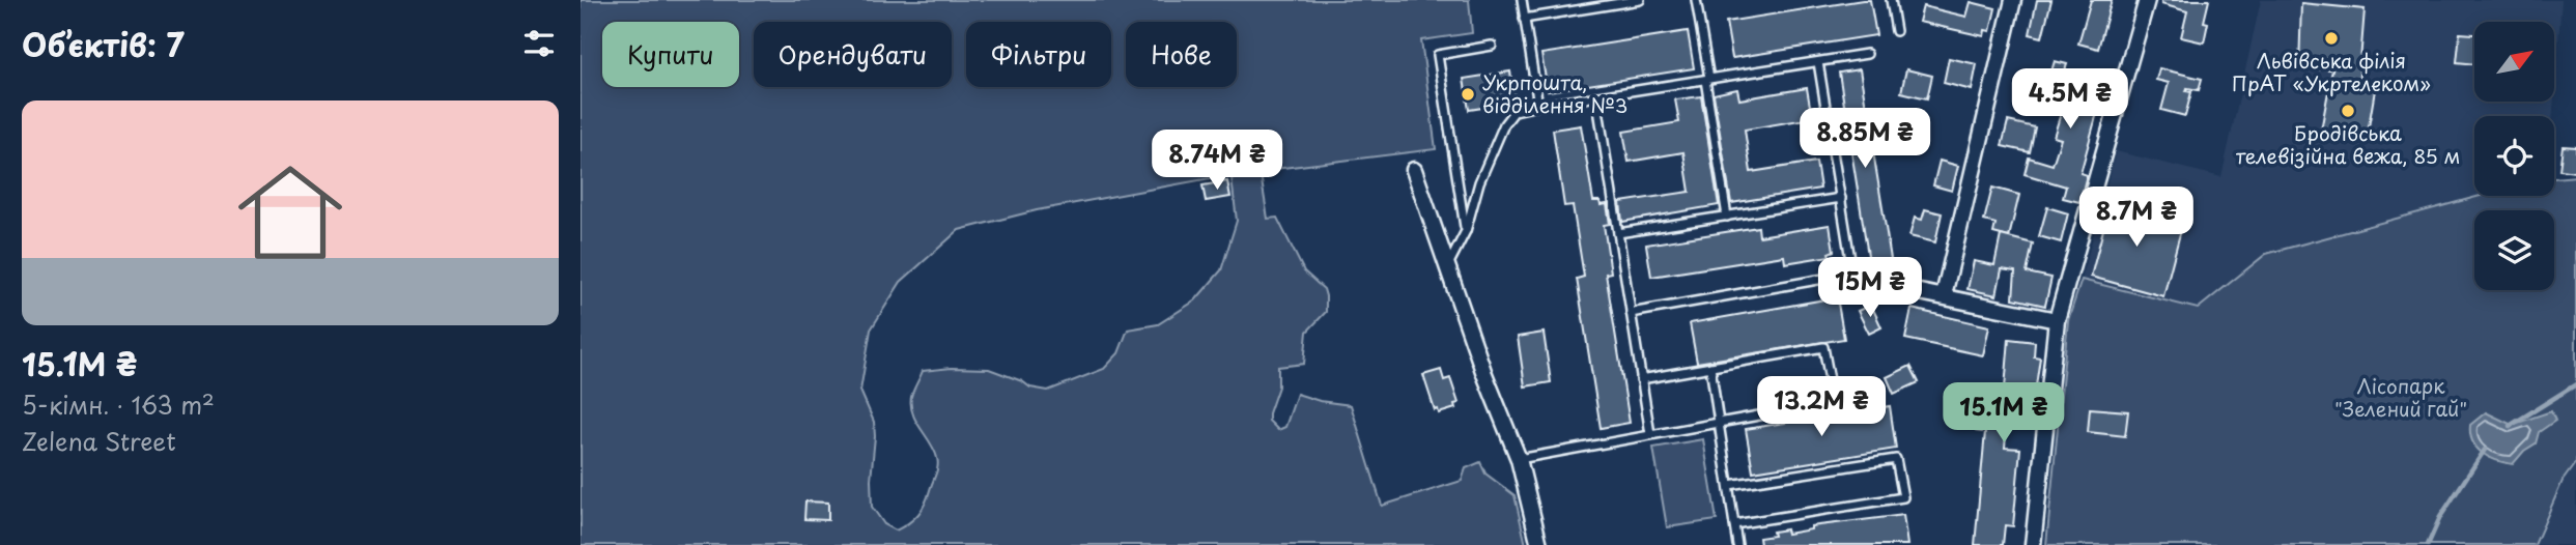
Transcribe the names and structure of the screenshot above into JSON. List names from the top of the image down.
{
  "parks": ["Лісопарк \"Зелений гай\""],
  "places": ["Львівська філія ПрАТ «Укртелеком»", "Укрпошта, відділення №3", "Бродівська телевізійна вежа, 85 м"],
  "north": "top right",
  "page": {
    "heading": "Об’єктів: 7",
    "chip": [
      "Купити",
      "Орендувати",
      "Фільтри",
      "Нове"
    ],
    "price": [
      "4.5M ₴",
      "8.85M ₴",
      "8.74M ₴",
      "8.7M ₴",
      "15M ₴",
      "13.2M ₴",
      "15.1M ₴"
    ],
    "list": [
      {
        "name": "15.1M ₴",
        "note": "5-кімн. · 163 m² · Zelena Street"
      }
    ]
  }
}
